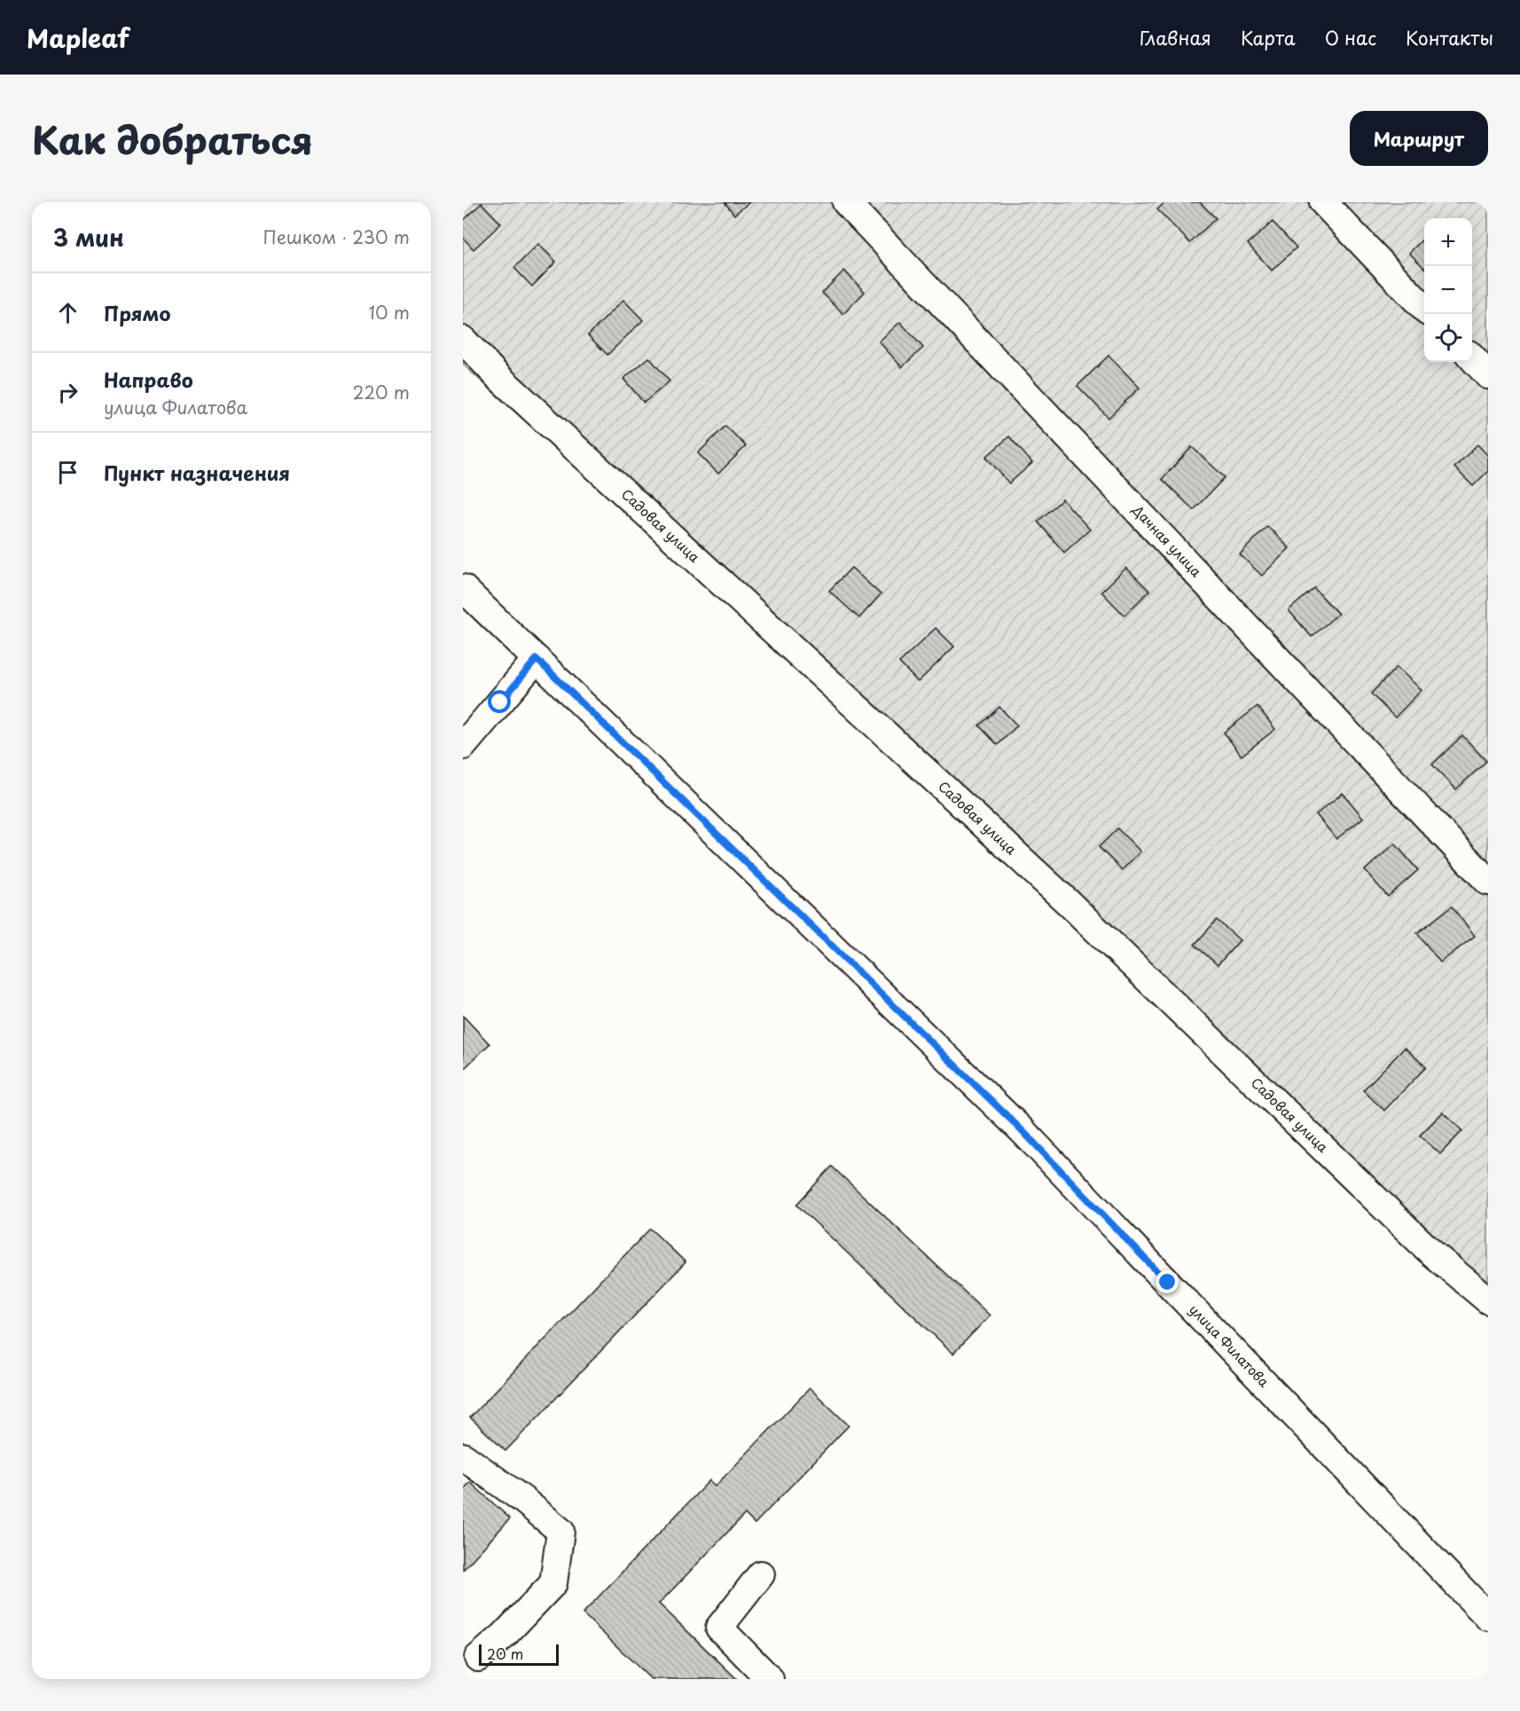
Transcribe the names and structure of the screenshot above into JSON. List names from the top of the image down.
{
  "streets": {
    "street": ["Садовая улица", "Дачная улица", "улица Филатова"]
  },
  "scale_bar": "20 m",
  "page": {
    "header": "Mapleaf",
    "nav": [
      "Главная",
      "Карта",
      "О нас",
      "Контакты"
    ],
    "title": "Как добраться",
    "buttons": "Маршрут",
    "heading": ["3 мин", "Пешком · 230 m"],
    "map_buttons": ["+", "−"],
    "list": [
      ["Прямо", "10 m"],
      ["Направо", "улица Филатова", "220 m"],
      "Пункт назначения"
    ],
    "scale": "20 m"
  }
}
